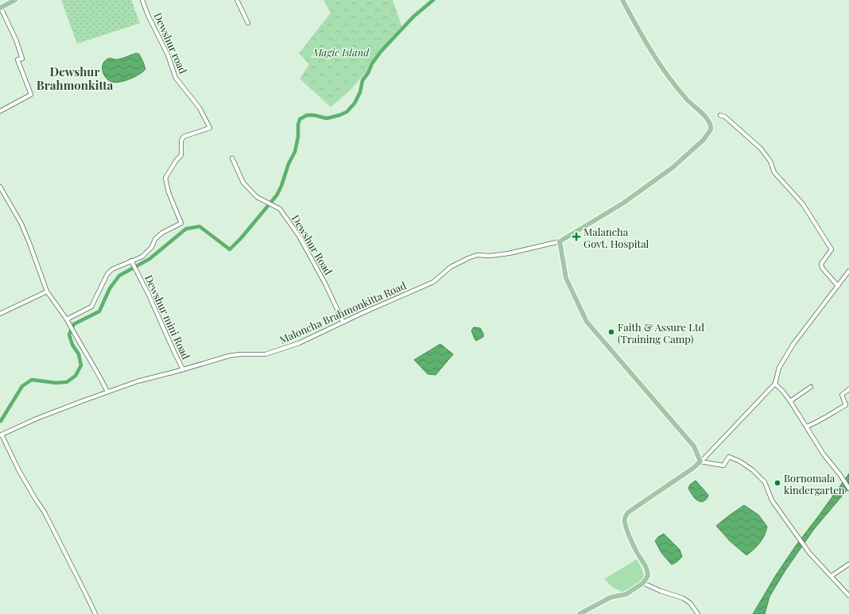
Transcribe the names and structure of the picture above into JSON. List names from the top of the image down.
{
  "streets": {
    "street": [
      "Dewshur road",
      "Dewshur Road",
      "Maloncha Brahmonkitta Road",
      "Dewshur mini Road"
    ]
  },
  "crossings": [
    ["Dewshur road", "Dewshur mini Road"],
    ["Dewshur Road", "Maloncha Brahmonkitta Road"],
    ["Maloncha Brahmonkitta Road", "Dewshur mini Road"]
  ],
  "districts": ["Dewshur Brahmonkitta"],
  "parks": ["Magic Island"],
  "places": {
    "health": ["Malancha Govt. Hospital"],
    "other": ["Faith & Assure Ltd (Training Camp)", "Bornomala kindergarten"]
  }
}
